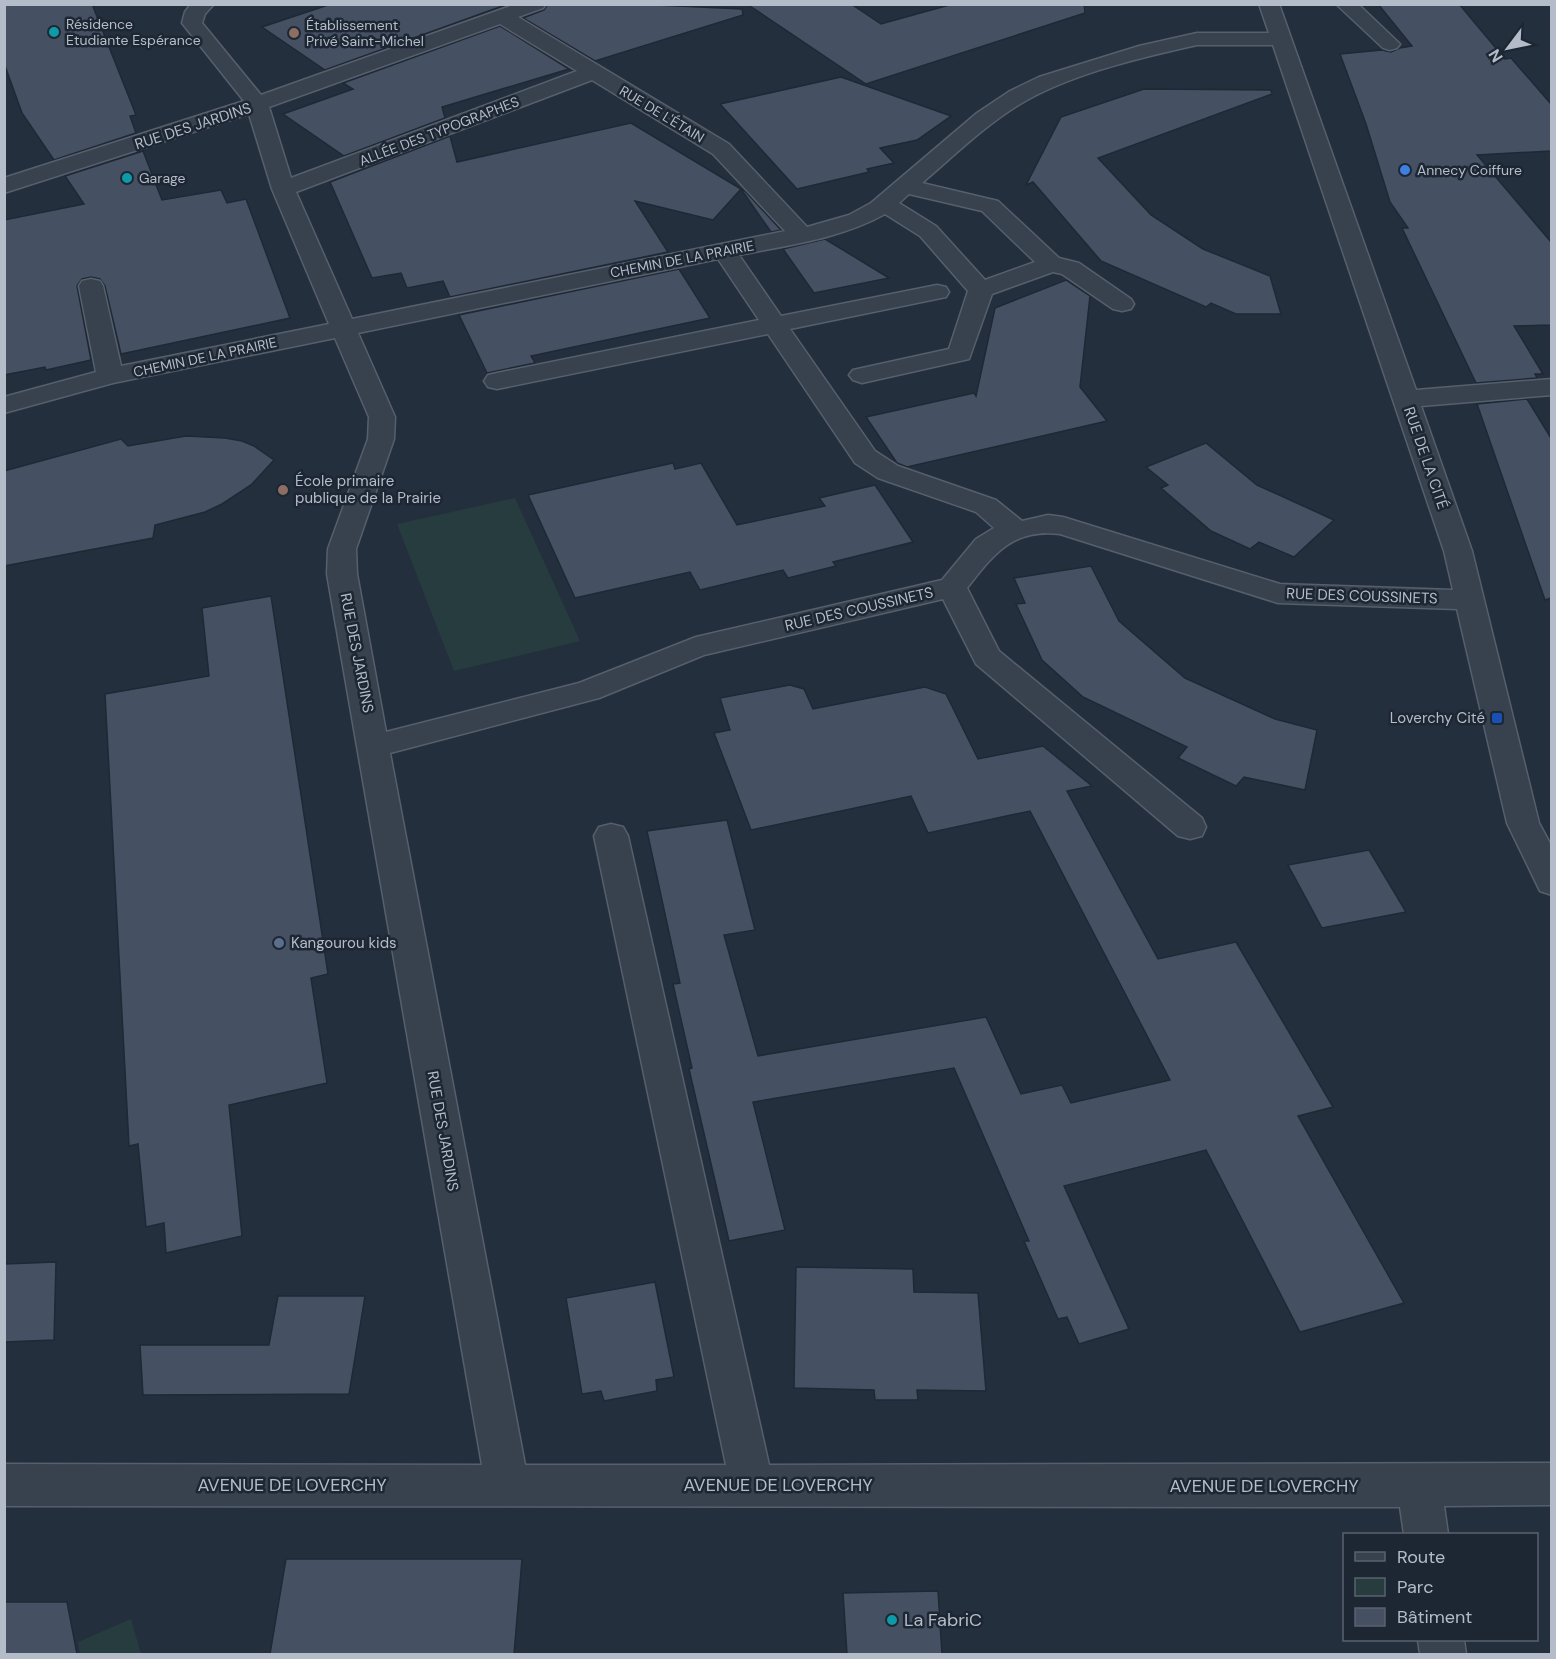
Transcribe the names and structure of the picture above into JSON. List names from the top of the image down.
{
  "streets": {
    "street": [
      "RUE DE L'ÉTAIN",
      "RUE DES JARDINS",
      "ALLÉE DES TYPOGRAPHES",
      "CHEMIN DE LA PRAIRIE",
      "RUE DE LA CITÉ",
      "RUE DES COUSSINETS",
      "AVENUE DE LOVERCHY"
    ]
  },
  "crossings": [
    ["RUE DE L'ÉTAIN", "ALLÉE DES TYPOGRAPHES"],
    ["RUE DE L'ÉTAIN", "CHEMIN DE LA PRAIRIE"],
    ["RUE DES JARDINS", "ALLÉE DES TYPOGRAPHES"],
    ["RUE DES JARDINS", "CHEMIN DE LA PRAIRIE"],
    ["RUE DES JARDINS", "RUE DES COUSSINETS"],
    ["RUE DES JARDINS", "AVENUE DE LOVERCHY"],
    ["CHEMIN DE LA PRAIRIE", "RUE DE LA CITÉ"],
    ["RUE DE LA CITÉ", "RUE DES COUSSINETS"]
  ],
  "places": {
    "other": [
      "Résidence Etudiante Espérance",
      "Établissement Privé Saint-Michel",
      "Annecy Coiffure",
      "Garage",
      "École primaire publique de la Prairie",
      "Kangourou kids",
      "La FabriC"
    ],
    "transit": ["Loverchy Cité"]
  },
  "legend": ["Route", "Parc", "Bâtiment"],
  "north": "bottom left"
}
